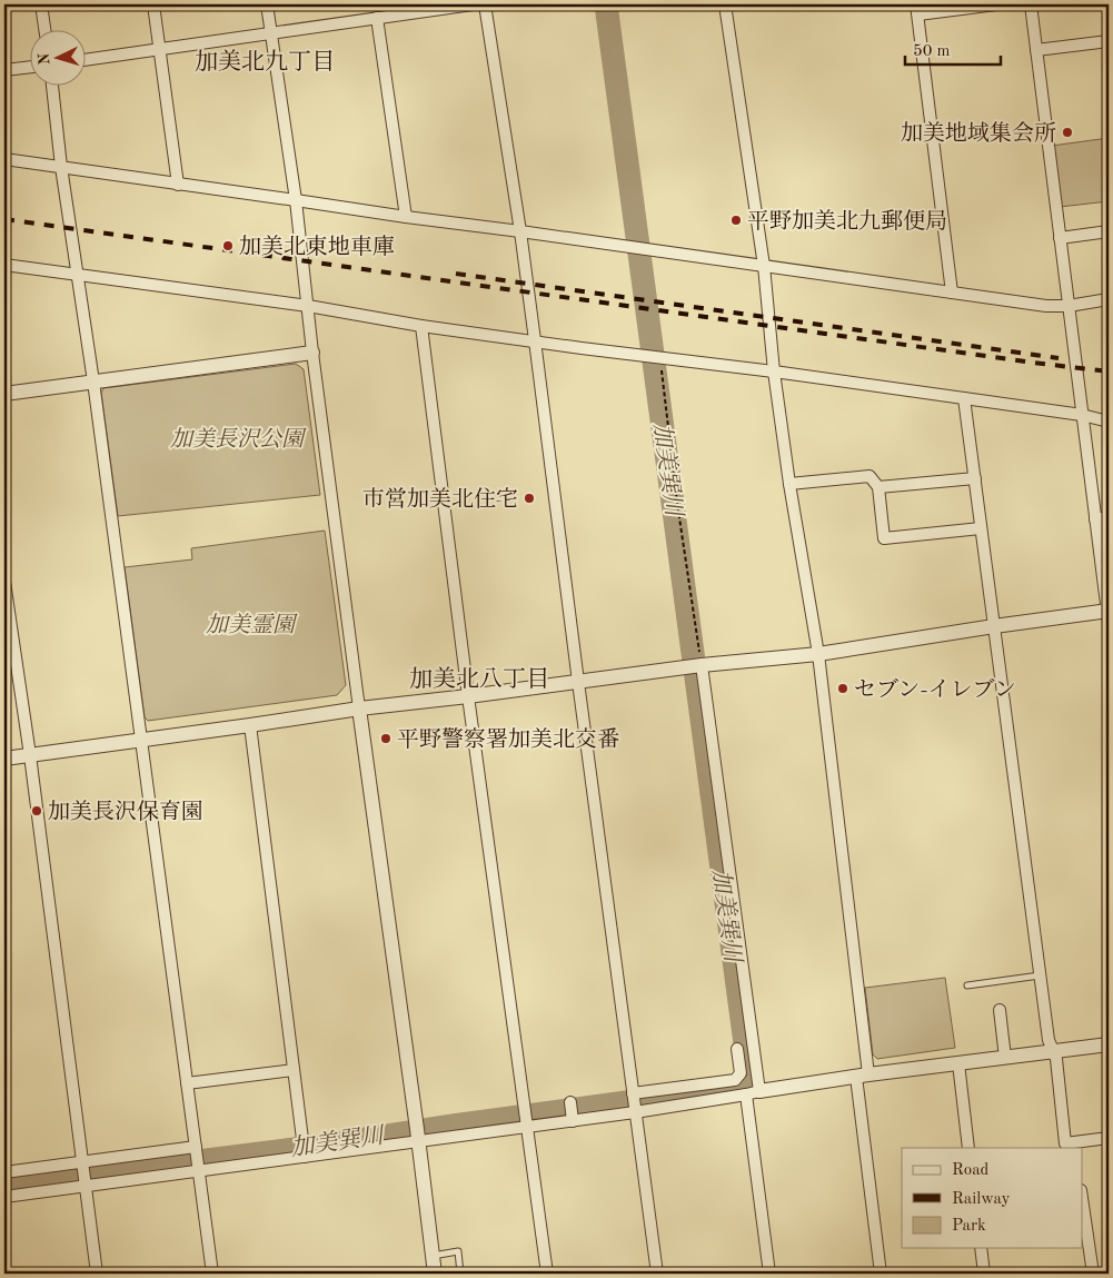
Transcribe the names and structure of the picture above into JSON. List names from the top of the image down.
{
  "districts": ["加美北九丁目", "加美北八丁目"],
  "water": ["加美巽川"],
  "parks": ["加美長沢公園", "加美霊園"],
  "places": [
    "加美地域集会所",
    "平野加美北九郵便局",
    "加美北東地車庫",
    "市営加美北住宅",
    "セブン-イレブン",
    "平野警察署加美北交番",
    "加美長沢保育園"
  ],
  "legend": ["Road", "Railway", "Park"],
  "scale_bar": "50 m",
  "north": "left"
}
